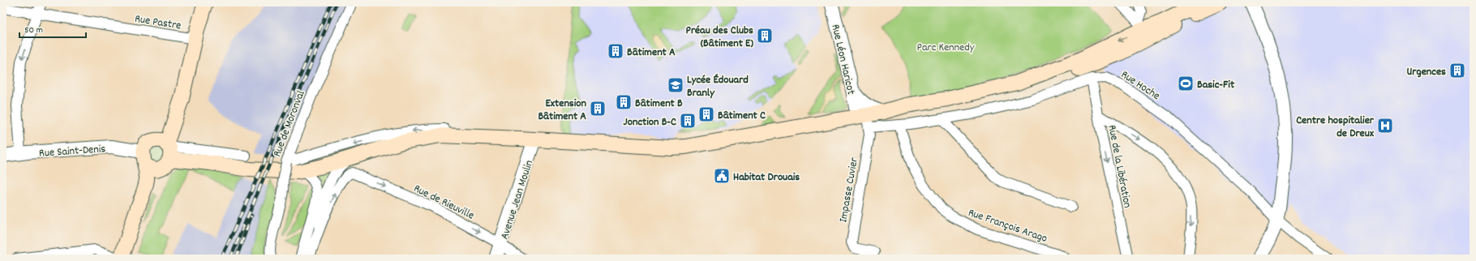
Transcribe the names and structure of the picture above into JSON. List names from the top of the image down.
{
  "streets": {
    "street": [
      "Rue Pastre",
      "Rue Léon Haricot",
      "Rue Hoche",
      "Rue de Moronval",
      "Rue Saint-Denis",
      "Rue de la Libération",
      "Impasse Cuvier",
      "Avenue Jean Moulin",
      "Rue de Rieuville",
      "Rue François Arago"
    ]
  },
  "crossings": [
    ["Rue Léon Haricot", "Rue Hoche"],
    ["Rue Léon Haricot", "Impasse Cuvier"],
    ["Rue Hoche", "Rue de la Libération"],
    ["Rue Hoche", "Impasse Cuvier"],
    ["Rue Hoche", "Rue François Arago"],
    ["Avenue Jean Moulin", "Rue de Rieuville"]
  ],
  "one_way": ["Rue de la Libération"],
  "parks": ["Parc Kennedy"],
  "places": {
    "building": [
      "Préau des Clubs (Bâtiment E)",
      "Bâtiment A",
      "Urgences",
      "Bâtiment B",
      "Extension Bâtiment A",
      "Bâtiment C",
      "Jonction B-C"
    ],
    "sports": ["Basic-Fit"],
    "school or university": ["Lycée Édouard Branly"],
    "hospital": ["Centre hospitalier de Dreux"],
    "public building": ["Habitat Drouais"]
  },
  "scale_bar": "50 m"
}
